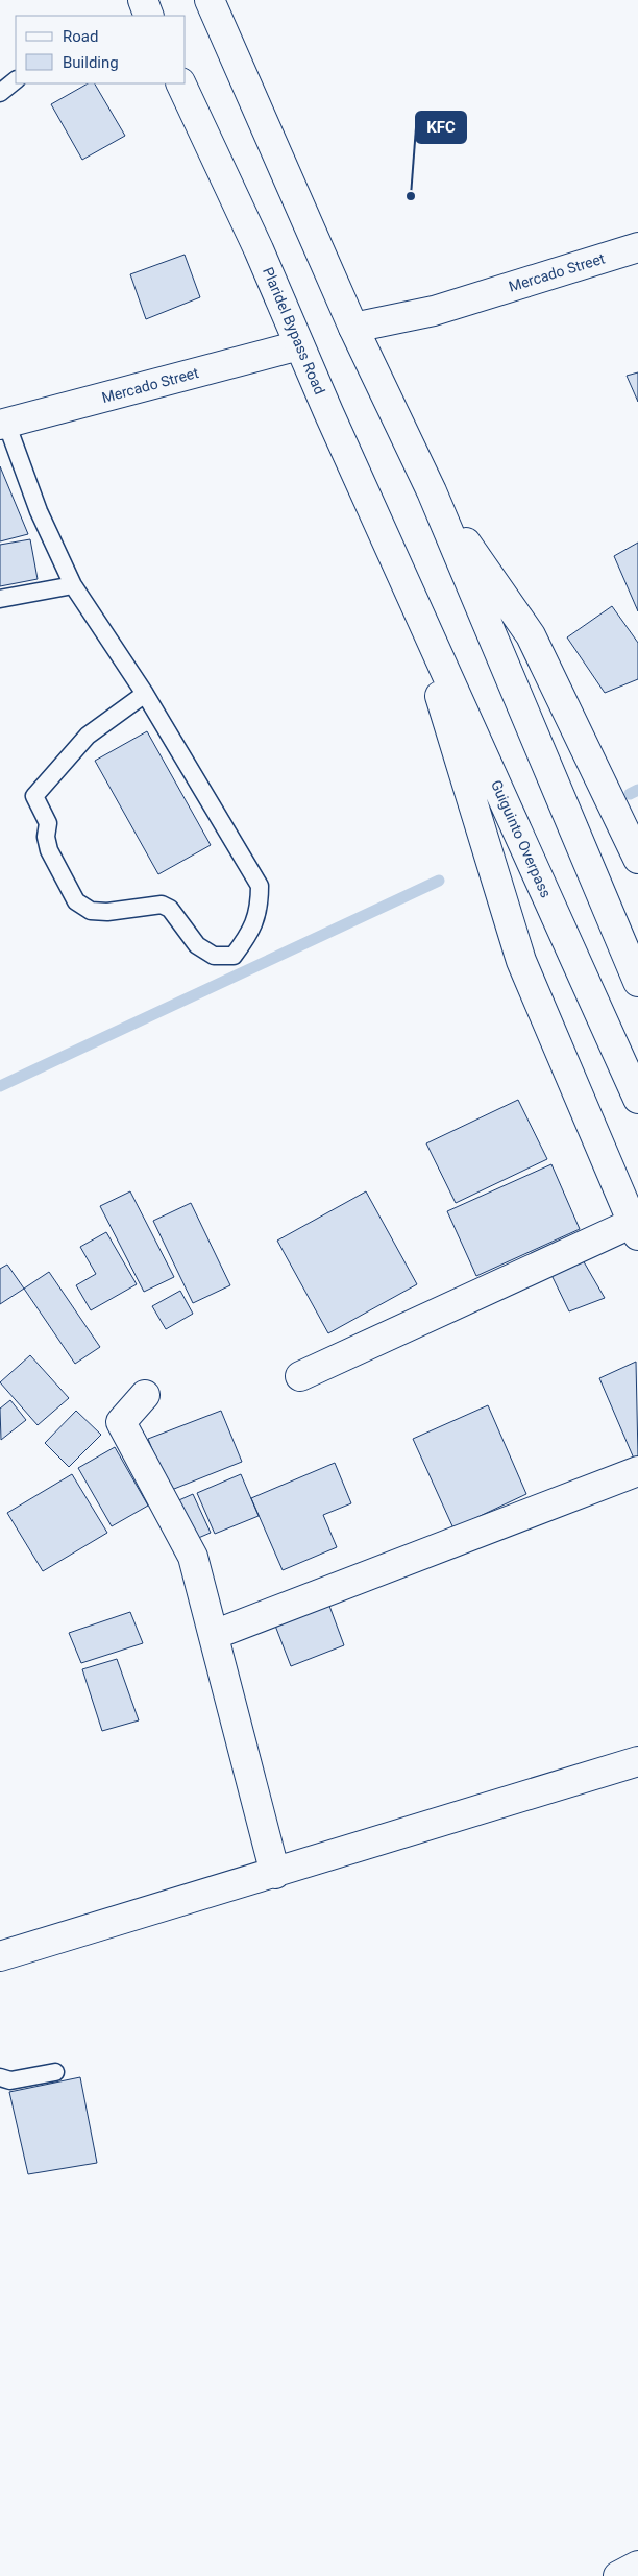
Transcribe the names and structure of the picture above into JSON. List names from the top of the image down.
{
  "streets": {
    "main road": ["Mercado Street", "Plaridel Bypass Road", "Guiguinto Overpass"]
  },
  "crossings": [
    ["Mercado Street", "Plaridel Bypass Road"],
    ["Plaridel Bypass Road", "Guiguinto Overpass"]
  ],
  "places": ["KFC"],
  "legend": ["Road", "Building"]
}
